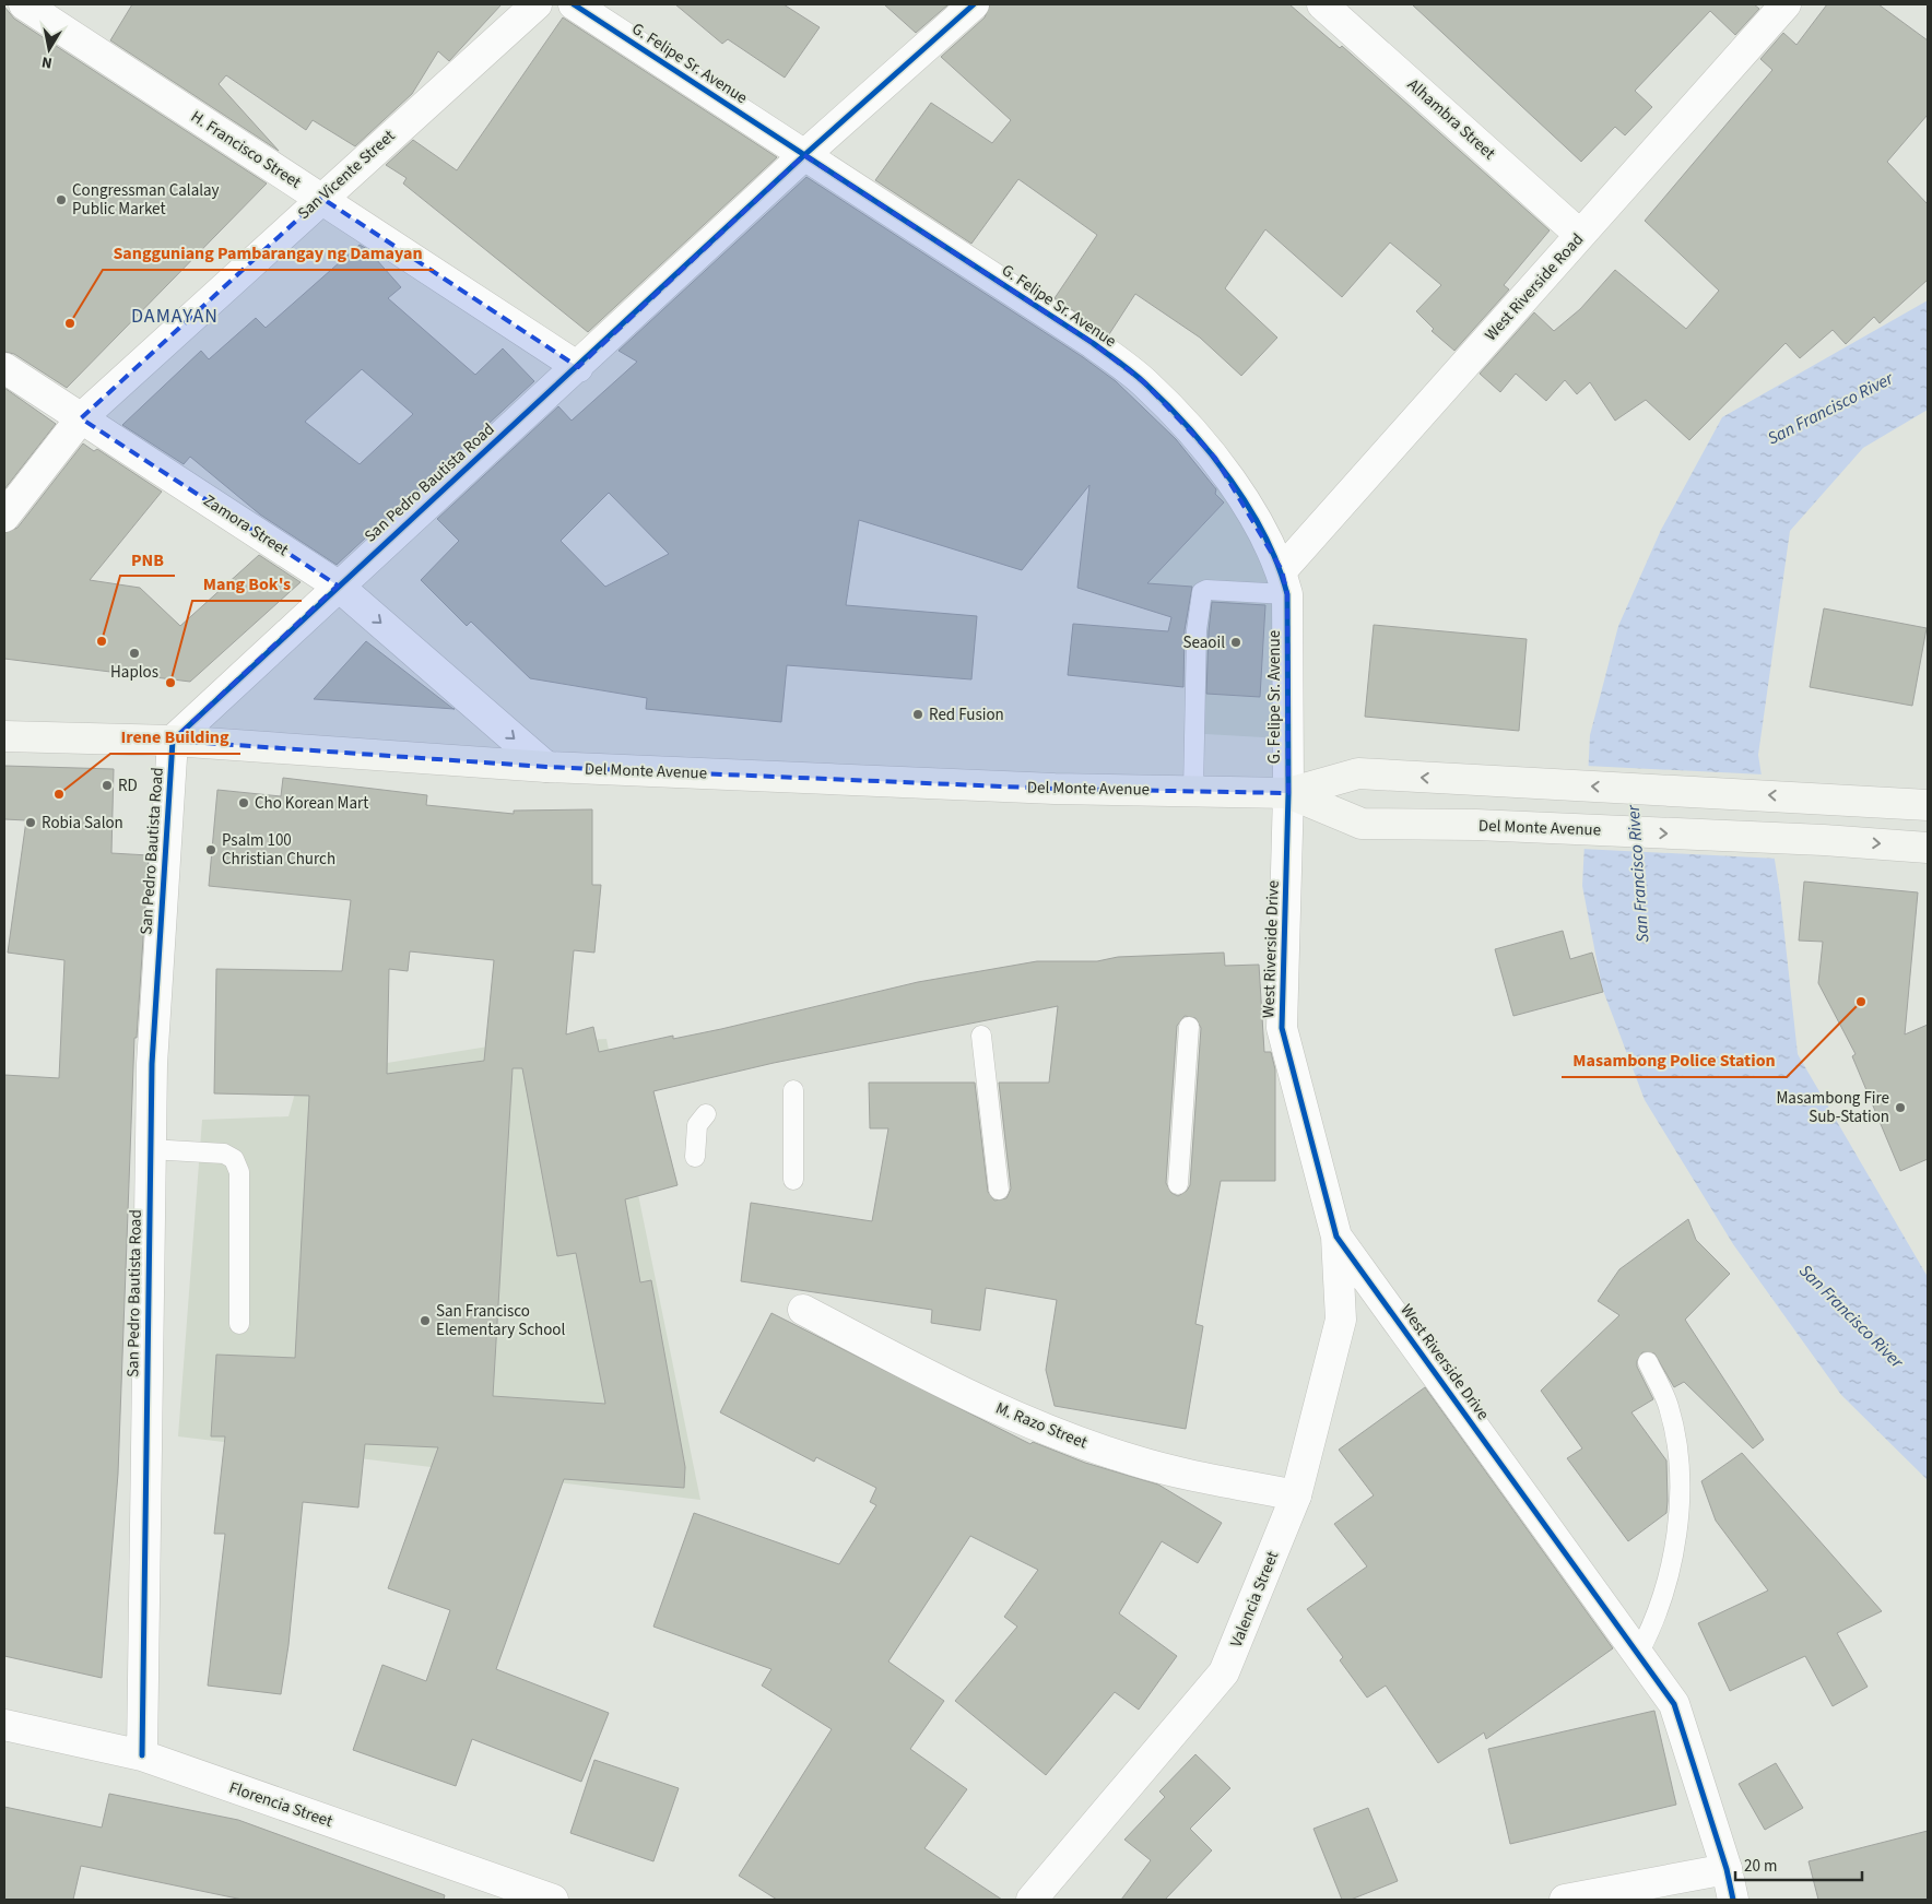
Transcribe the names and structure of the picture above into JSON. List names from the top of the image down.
{
  "streets": {
    "main road": ["Del Monte Avenue"],
    "street": [
      "G. Felipe Sr. Avenue",
      "Alhambra Street",
      "H. Francisco Street",
      "San Vicente Street",
      "West Riverside Road",
      "San Pedro Bautista Road",
      "Zamora Street",
      "West Riverside Drive",
      "M. Razo Street",
      "Valencia Street",
      "Florencia Street"
    ]
  },
  "crossings": [
    ["G. Felipe Sr. Avenue", "West Riverside Road"],
    ["G. Felipe Sr. Avenue", "San Pedro Bautista Road"],
    ["G. Felipe Sr. Avenue", "Del Monte Avenue"],
    ["G. Felipe Sr. Avenue", "West Riverside Drive"],
    ["Alhambra Street", "West Riverside Road"],
    ["H. Francisco Street", "San Vicente Street"],
    ["H. Francisco Street", "San Pedro Bautista Road"],
    ["San Vicente Street", "Zamora Street"],
    ["San Pedro Bautista Road", "Zamora Street"],
    ["San Pedro Bautista Road", "Del Monte Avenue"],
    ["San Pedro Bautista Road", "Florencia Street"],
    ["Zamora Street", "Del Monte Avenue"],
    ["Del Monte Avenue", "West Riverside Drive"],
    ["West Riverside Drive", "Valencia Street"],
    ["M. Razo Street", "Valencia Street"]
  ],
  "one_way": ["Zamora Street"],
  "districts": ["DAMAYAN"],
  "water": ["San Francisco River"],
  "places": [
    "Congressman Calalay Public Market",
    "Sangguniang Pambarangay ng Damayan",
    "PNB",
    "Seaoil",
    "Haplos",
    "Mang Bok's",
    "Red Fusion",
    "RD",
    "Irene Building",
    "Cho Korean Mart",
    "Robia Salon",
    "Psalm 100 Christian Church",
    "Masambong Police Station",
    "Masambong Fire Sub-Station",
    "San Francisco Elementary School"
  ],
  "scale_bar": "20 m",
  "north": "bottom"
}
